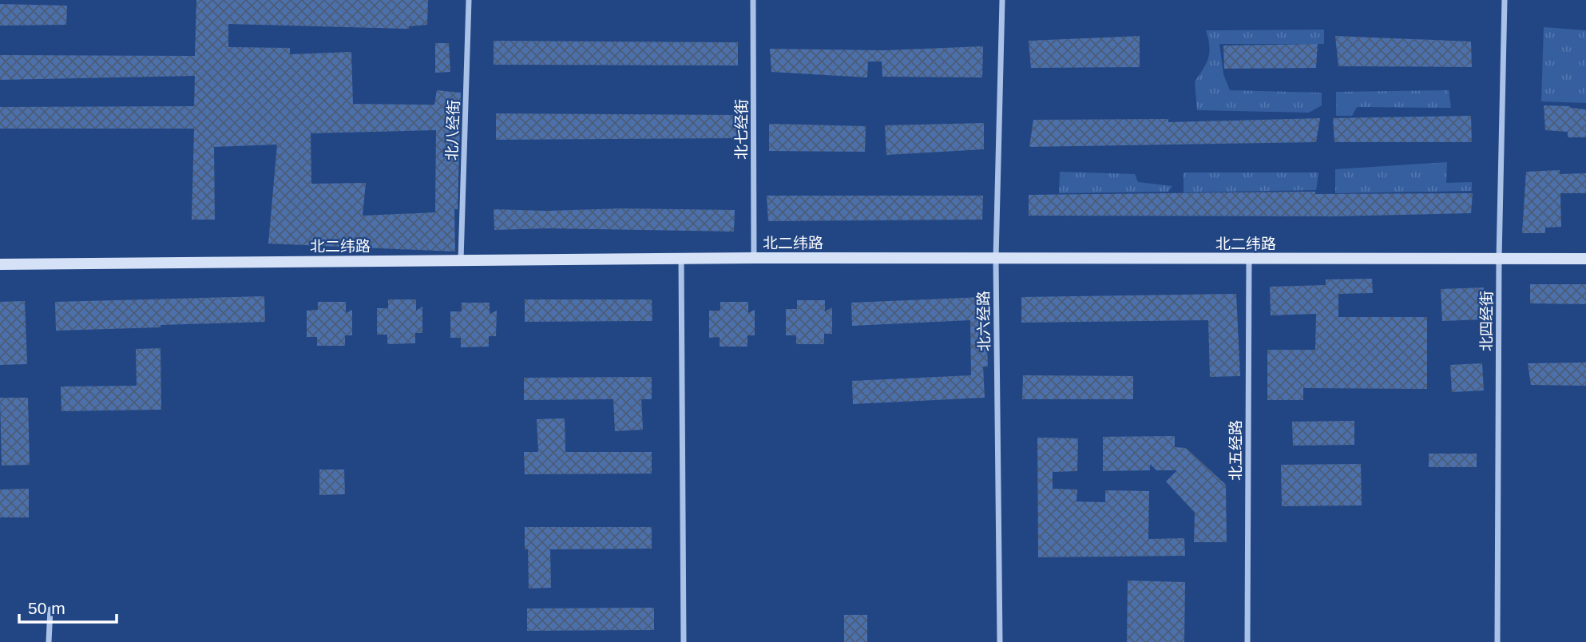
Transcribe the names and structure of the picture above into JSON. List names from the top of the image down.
{
  "streets": {
    "street": [
      "北七经街",
      "北八经街",
      "北二纬路",
      "北六经路",
      "北四经街",
      "北五经路"
    ]
  },
  "crossings": [
    ["北七经街", "北二纬路"],
    ["北八经街", "北二纬路"],
    ["北二纬路", "北六经路"],
    ["北二纬路", "北四经街"],
    ["北二纬路", "北五经路"]
  ],
  "scale_bar": "50 m"
}
